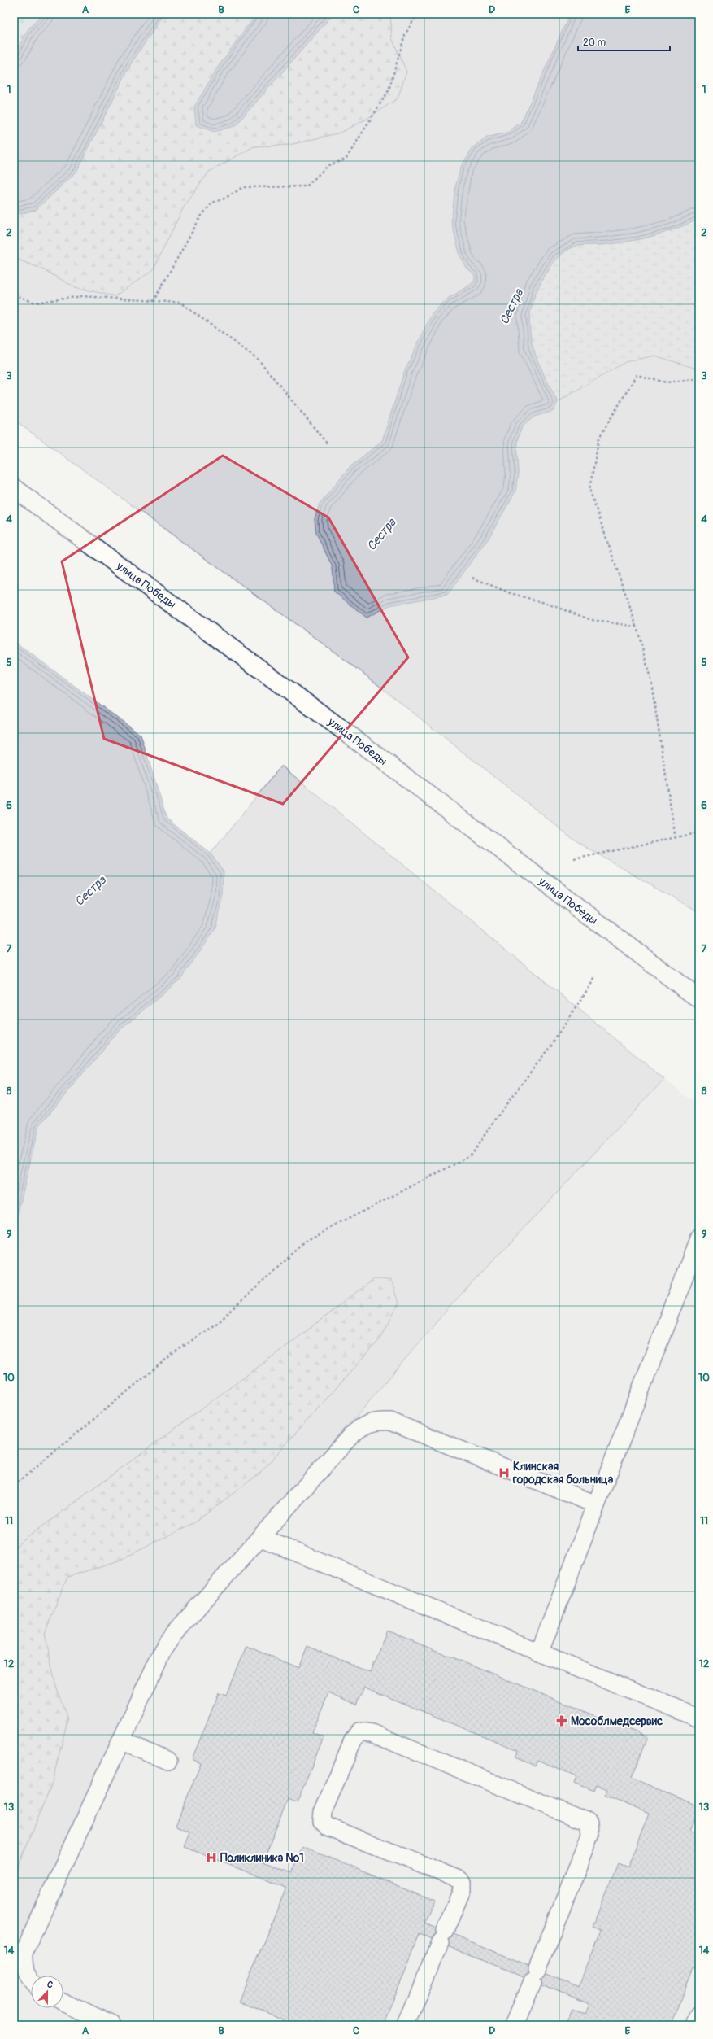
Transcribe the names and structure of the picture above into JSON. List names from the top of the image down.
{
  "streets": {
    "street": ["улица Победы"]
  },
  "water": ["Сестра"],
  "places": {
    "hospital": ["Клинская городская больница", "Поликлиника №1"],
    "pharmacy": ["Мособлмедсервис"]
  },
  "scale_bar": "20 m",
  "north": "top",
  "grid": {
    "columns": [
      "A",
      "B",
      "C",
      "D",
      "E"
    ],
    "rows": [
      "1",
      "2",
      "3",
      "4",
      "5",
      "6",
      "7",
      "8",
      "9",
      "10",
      "11",
      "12",
      "13",
      "14"
    ]
  }
}
